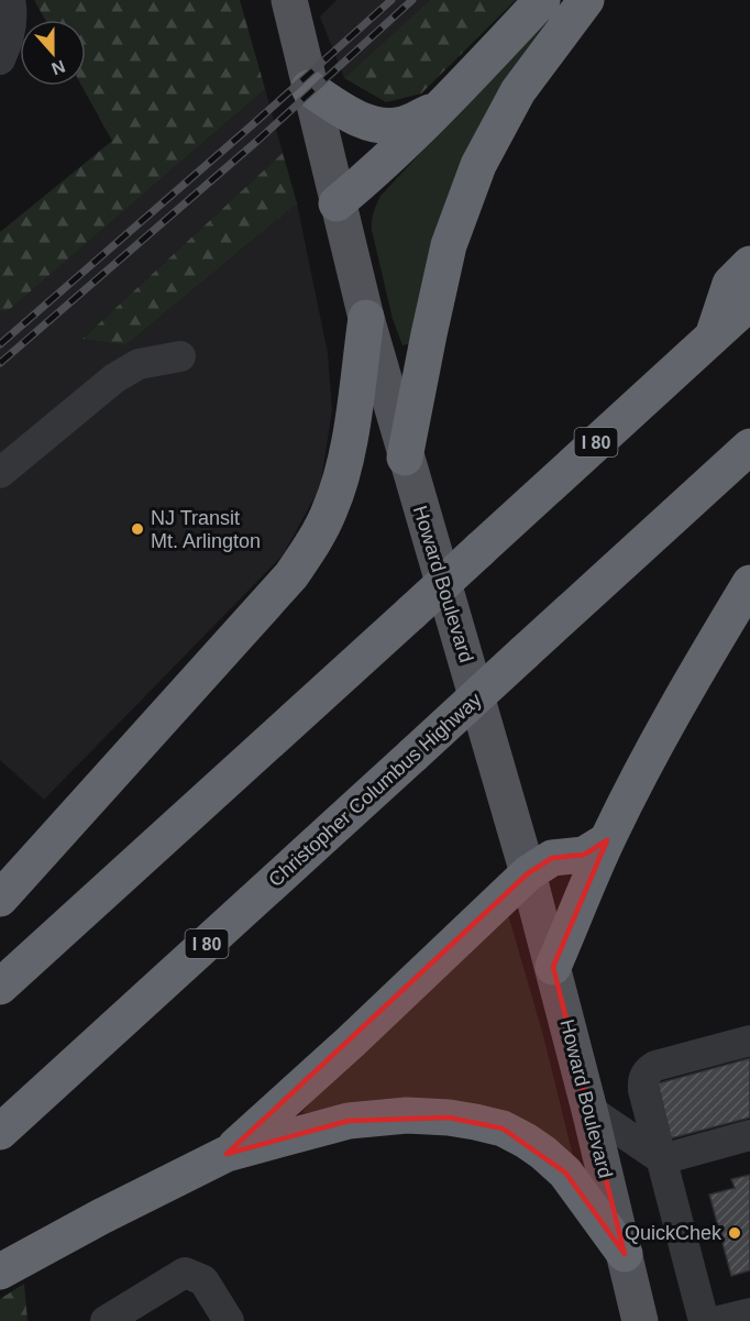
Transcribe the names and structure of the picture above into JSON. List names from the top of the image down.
{
  "streets": {
    "highway": ["I 80", "Christopher Columbus Highway"],
    "main road": ["Howard Boulevard"]
  },
  "places": ["NJ Transit Mt. Arlington", "QuickChek"],
  "north": "bottom"
}
